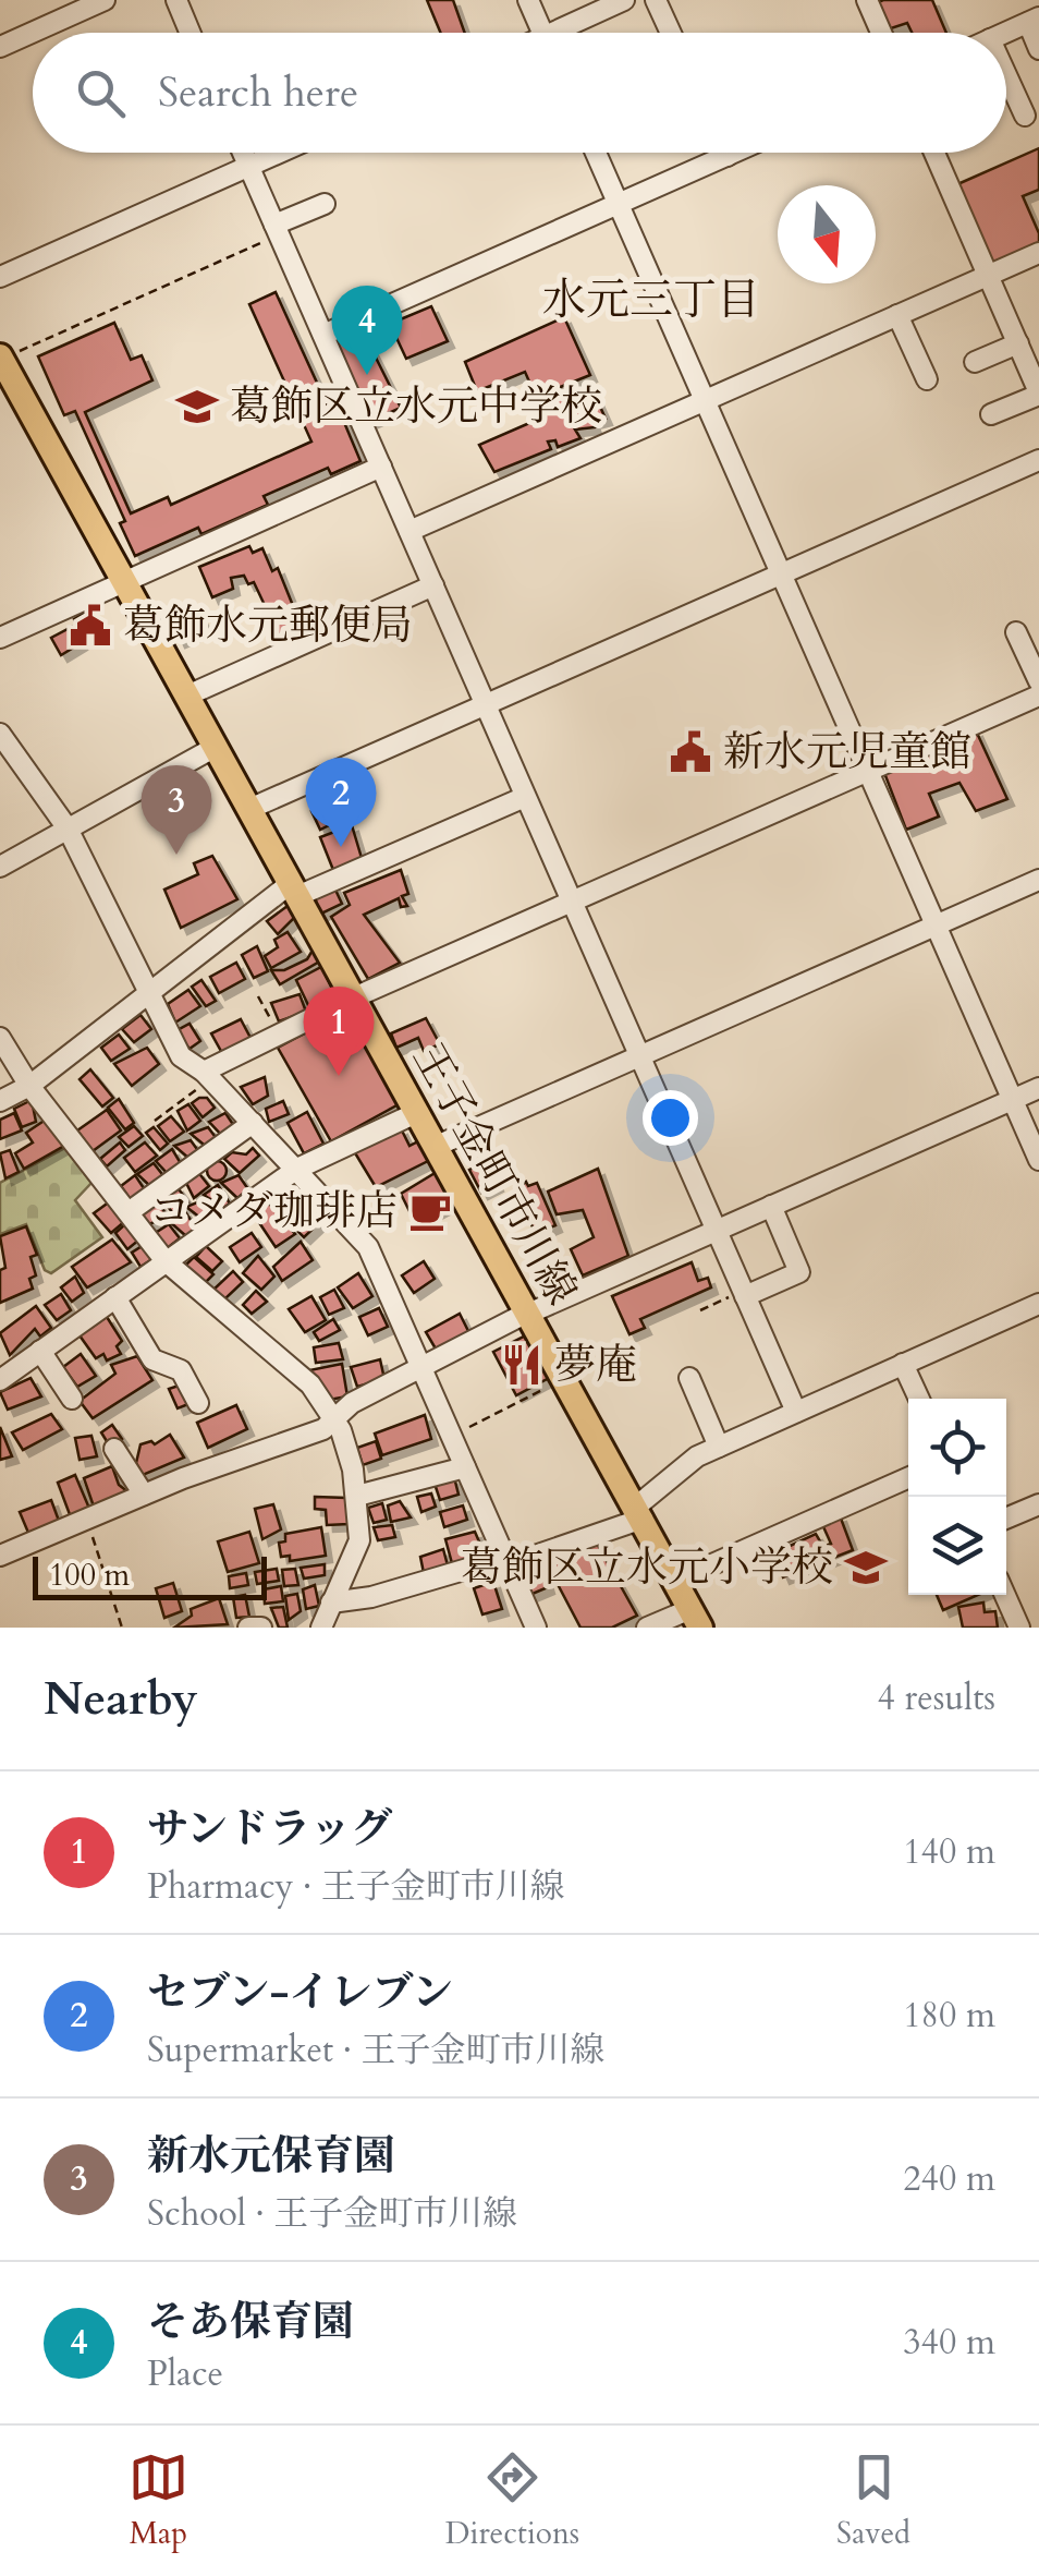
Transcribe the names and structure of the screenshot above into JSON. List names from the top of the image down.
{
  "streets": {
    "main road": ["王子金町市川線"]
  },
  "districts": ["水元三丁目"],
  "places": {
    "school or university": ["葛飾区立水元中学校", "葛飾区立水元小学校"],
    "public building": ["葛飾水元郵便局", "新水元児童館"],
    "cafe": ["コメダ珈琲店"],
    "restaurant": ["夢庵"]
  },
  "scale_bar": "100 m",
  "north": "bottom",
  "page": {
    "search": "Search here",
    "pins": [
      "4",
      "2",
      "3",
      "1"
    ],
    "scale": "100 m",
    "heading": ["Nearby", "4 results"],
    "list": [
      {
        "mark": "1",
        "name": "サンドラッグ",
        "note": "Pharmacy · 王子金町市川線",
        "value": "140 m"
      },
      {
        "mark": "2",
        "name": "セブン-イレブン",
        "note": "Supermarket · 王子金町市川線",
        "value": "180 m"
      },
      {
        "mark": "3",
        "name": "新水元保育園",
        "note": "School · 王子金町市川線",
        "value": "240 m"
      },
      {
        "mark": "4",
        "name": "そあ保育園",
        "note": "Place",
        "value": "340 m"
      }
    ],
    "nav": ["Map", "Directions", "Saved"]
  }
}
